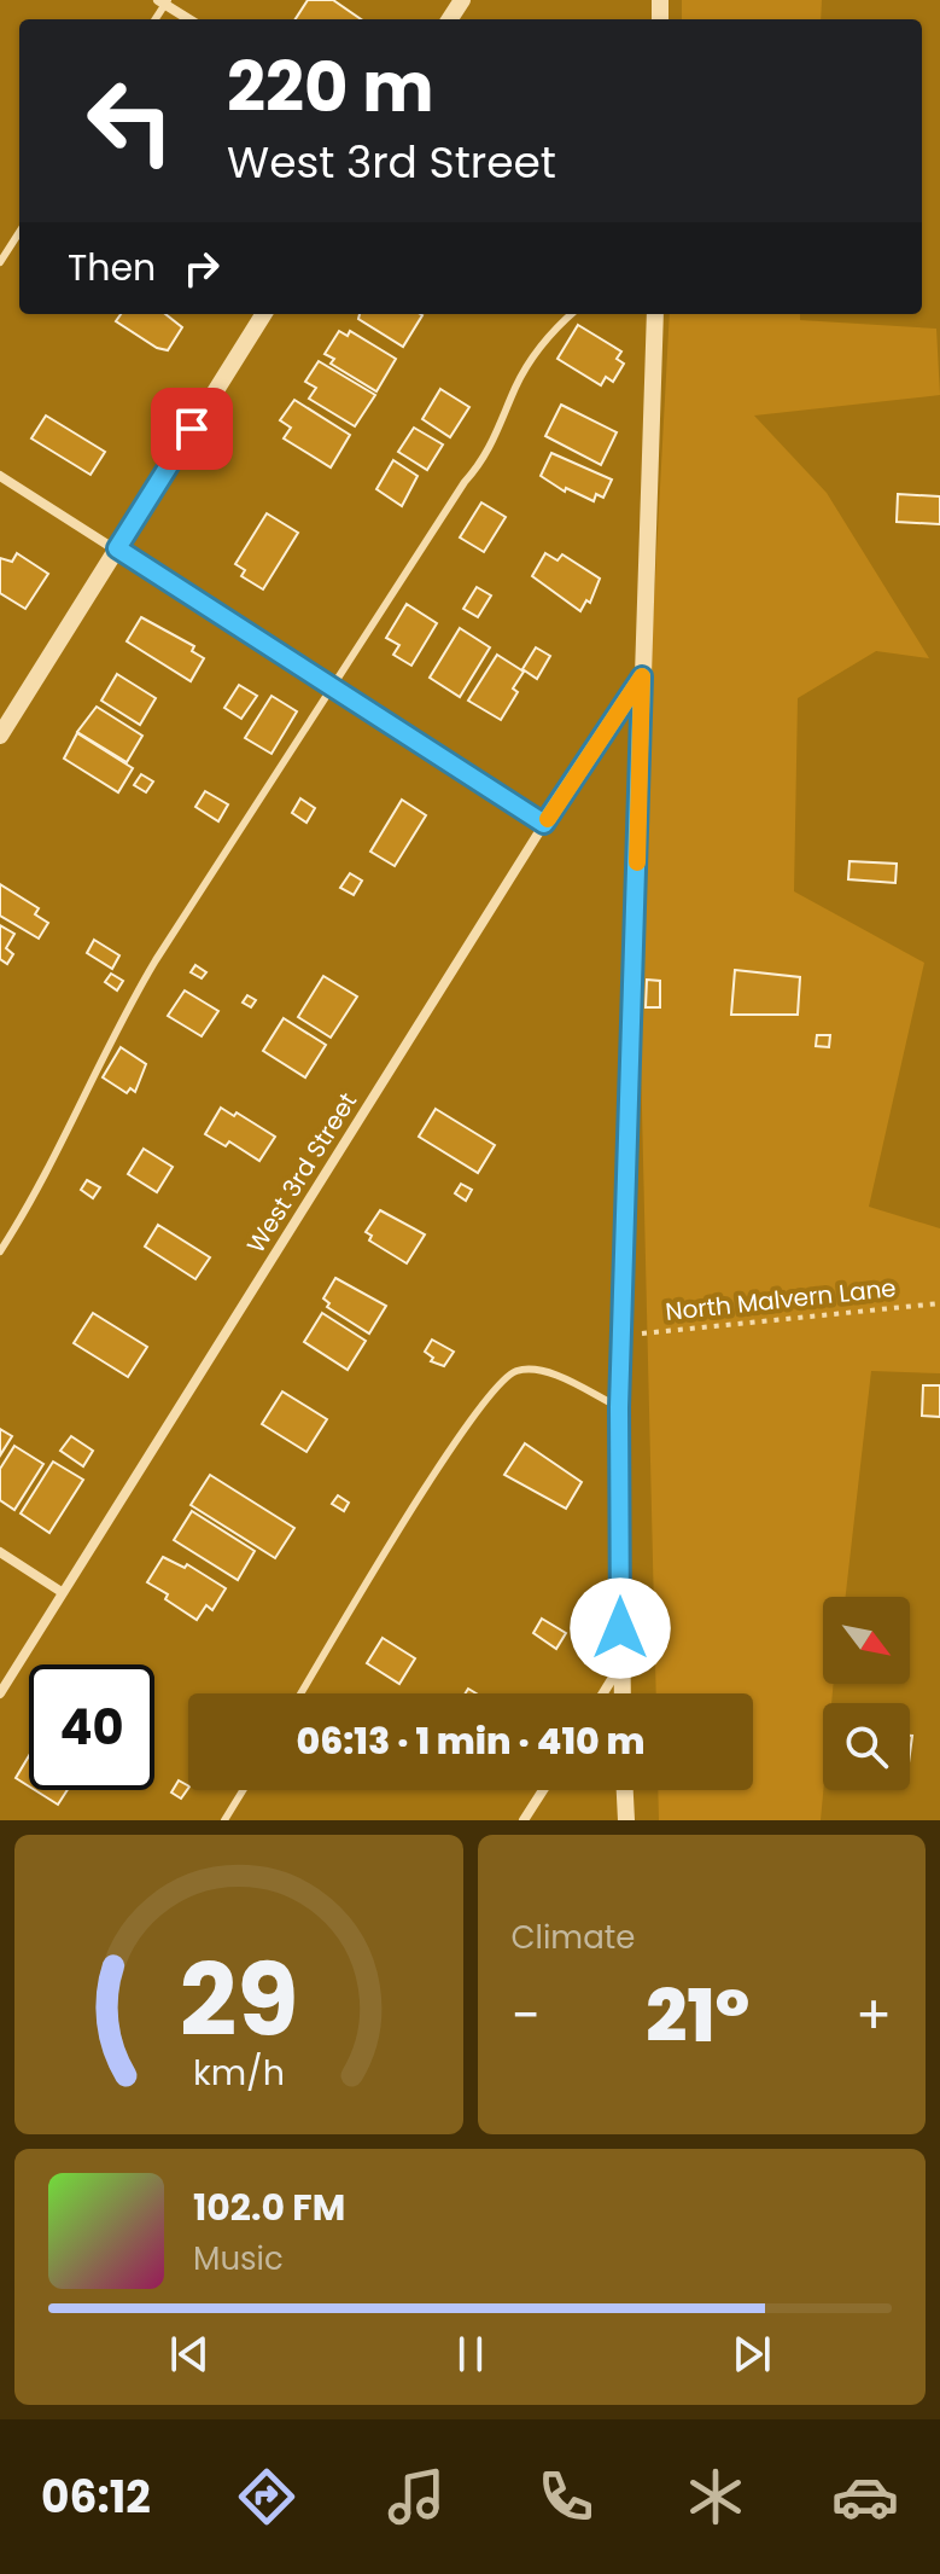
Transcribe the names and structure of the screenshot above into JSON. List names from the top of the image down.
{
  "streets": {
    "street": ["West 3rd Street"],
    "path": ["North Malvern Lane"]
  },
  "north": "bottom right",
  "page": {
    "turn": ["220 m", "West 3rd Street"],
    "then": "Then",
    "limit": "40",
    "trip": "06:13 · 1 min · 410 m",
    "tile": "Climate",
    "heat": ["−", "21°", "+"],
    "song": ["102.0 FM", "Music"],
    "tabs": "06:12",
    "gauge": ["29", "km/h"]
  }
}
